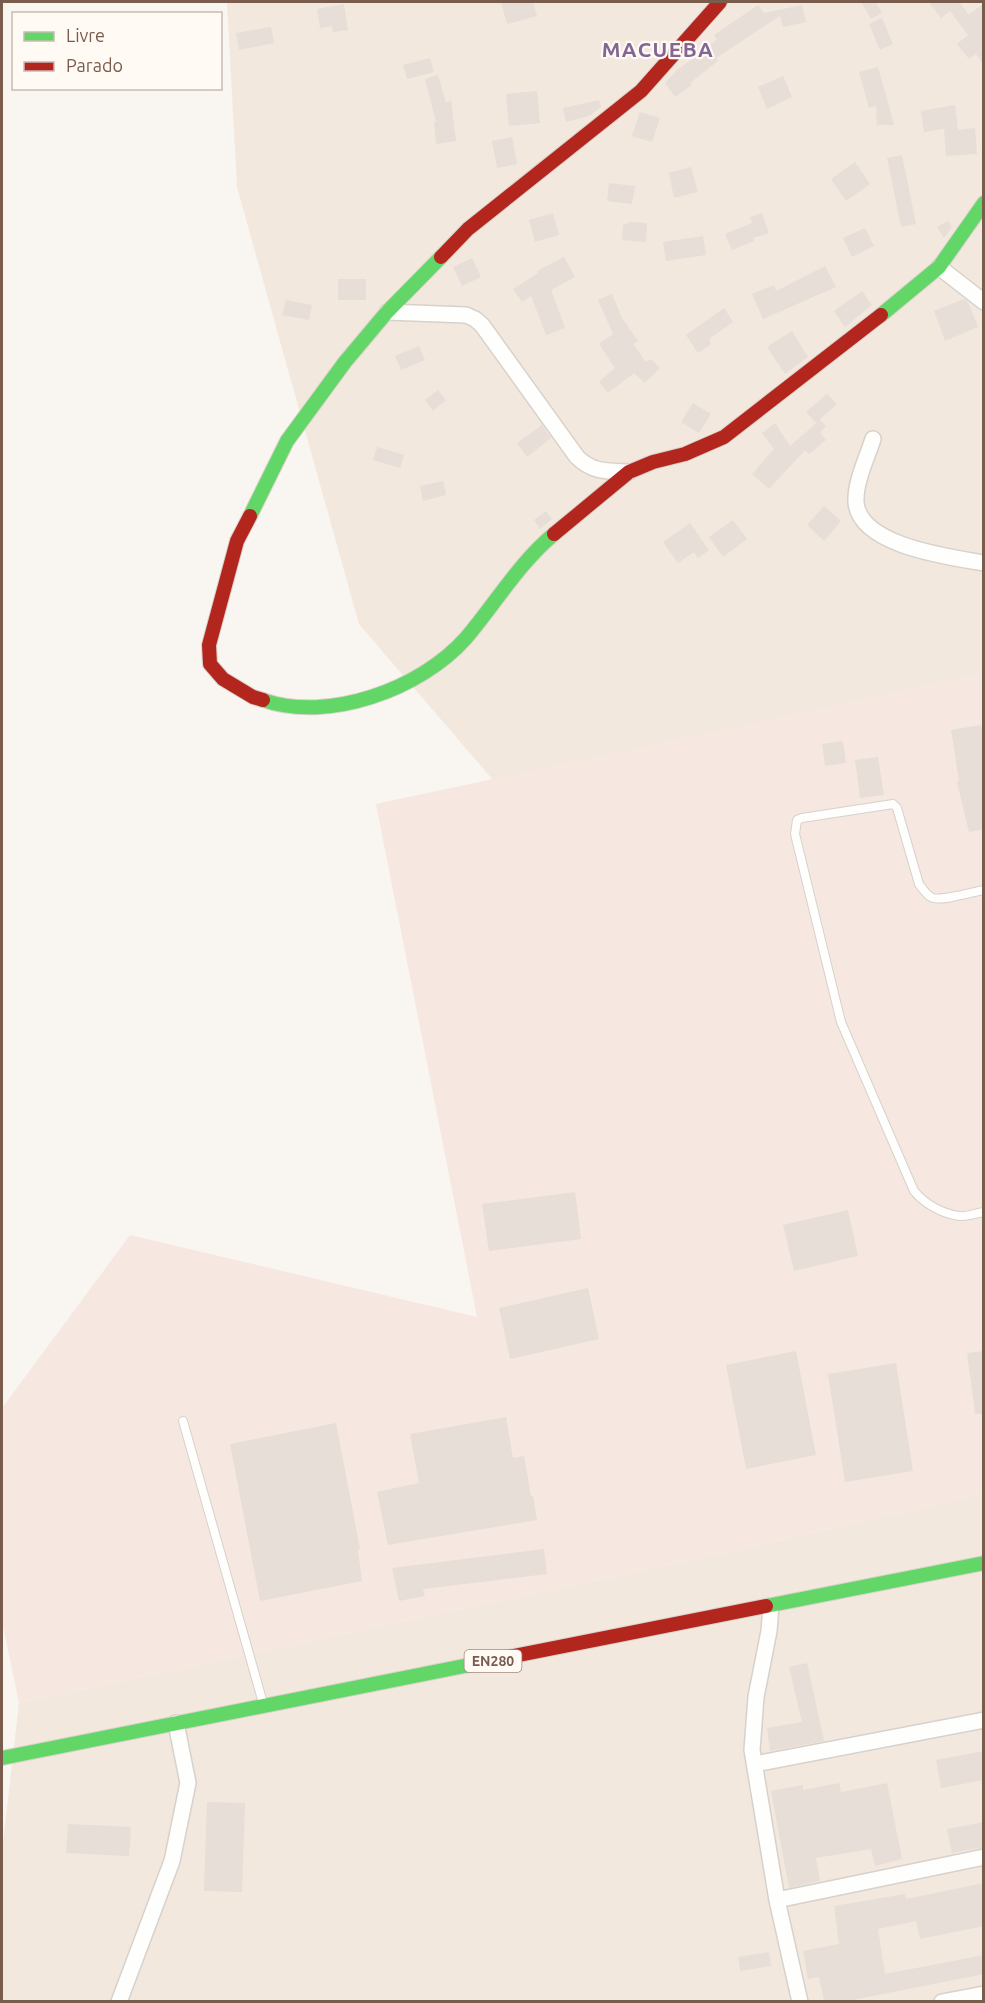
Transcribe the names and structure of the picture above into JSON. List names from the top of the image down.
{
  "streets": {
    "street": ["EN280"]
  },
  "districts": ["MACUEBA"],
  "legend": ["Livre", "Parado"]
}
